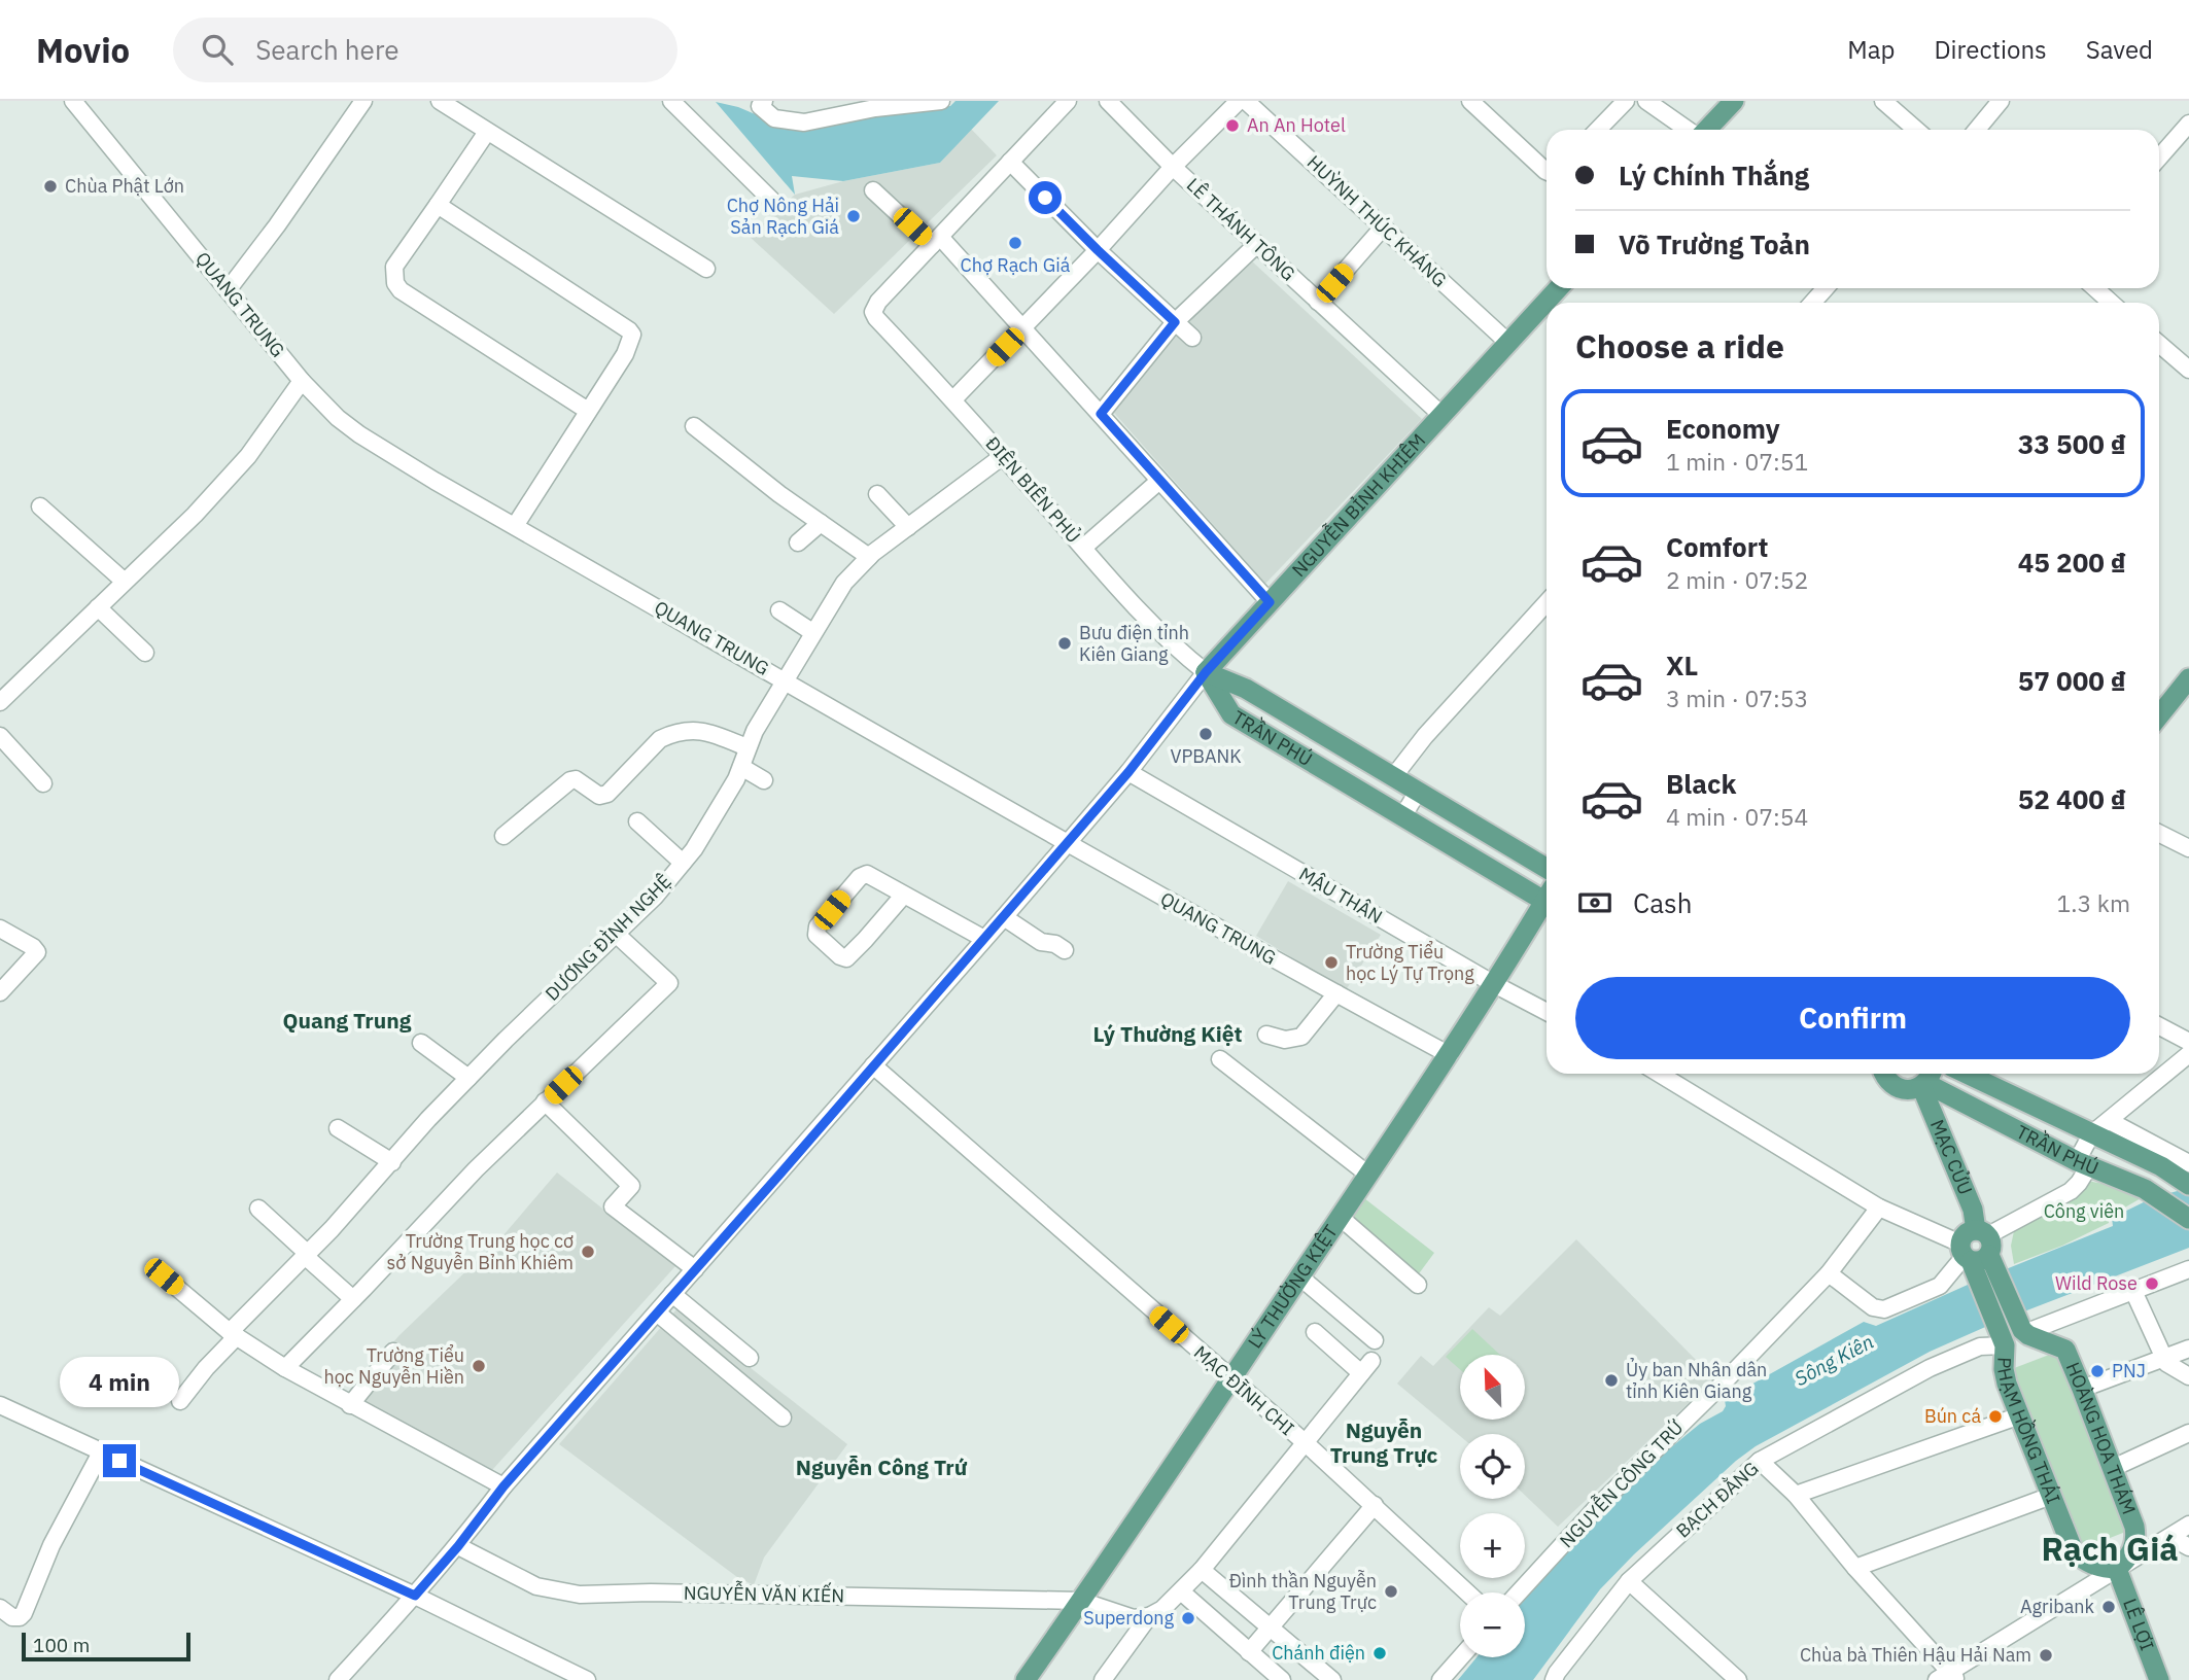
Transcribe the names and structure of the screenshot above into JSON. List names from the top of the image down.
{
  "streets": {
    "main road": [
      "NGUYỄN BỈNH KHIÊM",
      "TRẦN PHÚ",
      "MẠC CỬU",
      "LÝ THƯỜNG KIỆT",
      "PHẠM HỒNG THÁI",
      "HOÀNG HOA THÁM",
      "LÊ LỢI"
    ],
    "street": [
      "HUỲNH THÚC KHÁNG",
      "LÊ THÁNH TÔNG",
      "QUANG TRUNG",
      "ĐIỆN BIÊN PHỦ",
      "MẬU THÂN",
      "DƯƠNG ĐÌNH NGHỆ",
      "MẠC ĐĨNH CHI",
      "NGUYỄN CÔNG TRỨ",
      "BẠCH ĐẰNG",
      "NGUYỄN VĂN KIẾN"
    ]
  },
  "crossings": [
    ["HUỲNH THÚC KHÁNG", "NGUYỄN BỈNH KHIÊM"],
    ["LÊ THÁNH TÔNG", "NGUYỄN BỈNH KHIÊM"],
    ["QUANG TRUNG", "NGUYỄN BỈNH KHIÊM"],
    ["QUANG TRUNG", "DƯƠNG ĐÌNH NGHỆ"],
    ["QUANG TRUNG", "LÝ THƯỜNG KIỆT"],
    ["ĐIỆN BIÊN PHỦ", "NGUYỄN BỈNH KHIÊM"],
    ["ĐIỆN BIÊN PHỦ", "TRẦN PHÚ"],
    ["ĐIỆN BIÊN PHỦ", "DƯƠNG ĐÌNH NGHỆ"],
    ["NGUYỄN BỈNH KHIÊM", "TRẦN PHÚ"],
    ["NGUYỄN BỈNH KHIÊM", "MẬU THÂN"],
    ["NGUYỄN BỈNH KHIÊM", "MẠC ĐĨNH CHI"],
    ["NGUYỄN BỈNH KHIÊM", "NGUYỄN VĂN KIẾN"],
    ["TRẦN PHÚ", "MẠC CỬU"],
    ["MẬU THÂN", "LÝ THƯỜNG KIỆT"],
    ["MẠC CỬU", "PHẠM HỒNG THÁI"],
    ["LÝ THƯỜNG KIỆT", "MẠC ĐĨNH CHI"],
    ["LÝ THƯỜNG KIỆT", "NGUYỄN VĂN KIẾN"],
    ["PHẠM HỒNG THÁI", "HOÀNG HOA THÁM"],
    ["PHẠM HỒNG THÁI", "BẠCH ĐẰNG"],
    ["PHẠM HỒNG THÁI", "LÊ LỢI"],
    ["HOÀNG HOA THÁM", "LÊ LỢI"]
  ],
  "districts": [
    "Quang Trung",
    "Lý Thường Kiệt",
    "Nguyễn Trung Trực",
    "Nguyễn Công Trứ",
    "Rạch Giá"
  ],
  "water": ["Sông Kiên"],
  "parks": ["Công viên"],
  "places": [
    "An An Hotel",
    "Chùa Phật Lớn",
    "Chợ Nông Hải Sản Rạch Giá",
    "Chợ Rạch Giá",
    "Bưu điện tỉnh Kiên Giang",
    "VPBANK",
    "Trường Tiểu học Lý Tự Trọng",
    "Trường Trung học cơ sở Nguyễn Bỉnh Khiêm",
    "Wild Rose",
    "Trường Tiểu học Nguyễn Hiền",
    "PNJ",
    "Ủy ban Nhân dân tỉnh Kiên Giang",
    "Bún cá",
    "Đình thần Nguyễn Trung Trực",
    "Agribank",
    "Superdong",
    "Chánh điện",
    "Chùa bà Thiên Hậu Hải Nam"
  ],
  "scale_bar": "100 m",
  "north": "top left",
  "page": {
    "header": "Movio",
    "search": "Search here",
    "nav": ["Map", "Directions", "Saved"],
    "banner": ["Lý Chính Thắng", "Võ Trường Toản"],
    "heading": "Choose a ride",
    "list": [
      {
        "name": "Economy",
        "note": "1 min · 07:51",
        "value": "33 500 ₫"
      },
      {
        "name": "Comfort",
        "note": "2 min · 07:52",
        "value": "45 200 ₫"
      },
      {
        "name": "XL",
        "note": "3 min · 07:53",
        "value": "57 000 ₫"
      },
      {
        "name": "Black",
        "note": "4 min · 07:54",
        "value": "52 400 ₫"
      }
    ],
    "pay": ["Cash", "1.3 km"],
    "buttons": "Confirm",
    "map_buttons": ["+", "−"],
    "bubble": "4 min",
    "scale": "100 m"
  }
}
